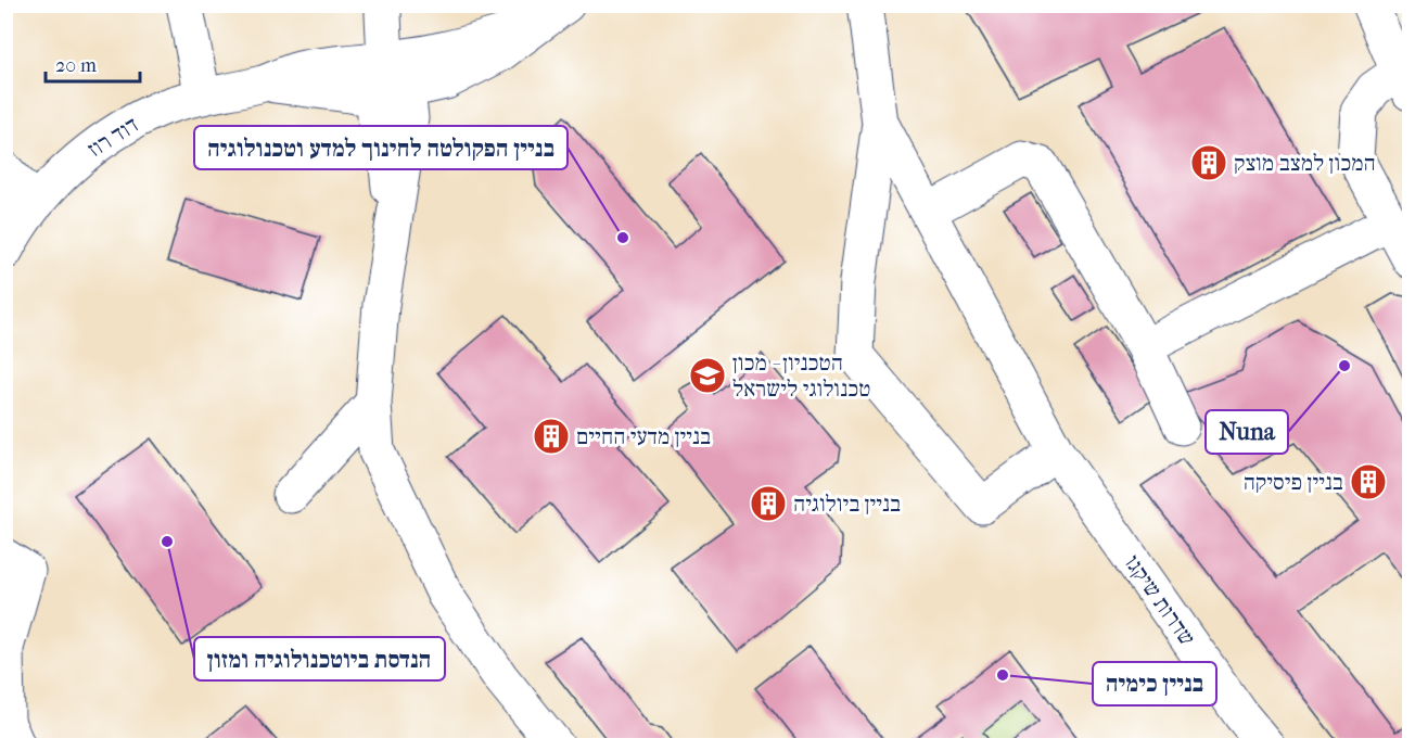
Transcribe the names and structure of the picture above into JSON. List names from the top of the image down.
{
  "streets": {
    "street": ["דוד רוז", "שדרות שיקגו"]
  },
  "places": {
    "building": [
      "המכון למצב מוצק",
      "בניין מדעי החיים",
      "בניין פיסיקה",
      "בניין ביולוגיה"
    ],
    "other": [
      "בניין הפקולטה לחינוך למדע וטכנולוגיה",
      "Nuna",
      "הנדסת ביוטכנולוגיה ומזון",
      "בניין כימיה"
    ],
    "school or university": ["הטכניון - מכון טכנולוגי לישראל"]
  },
  "scale_bar": "20 m"
}
